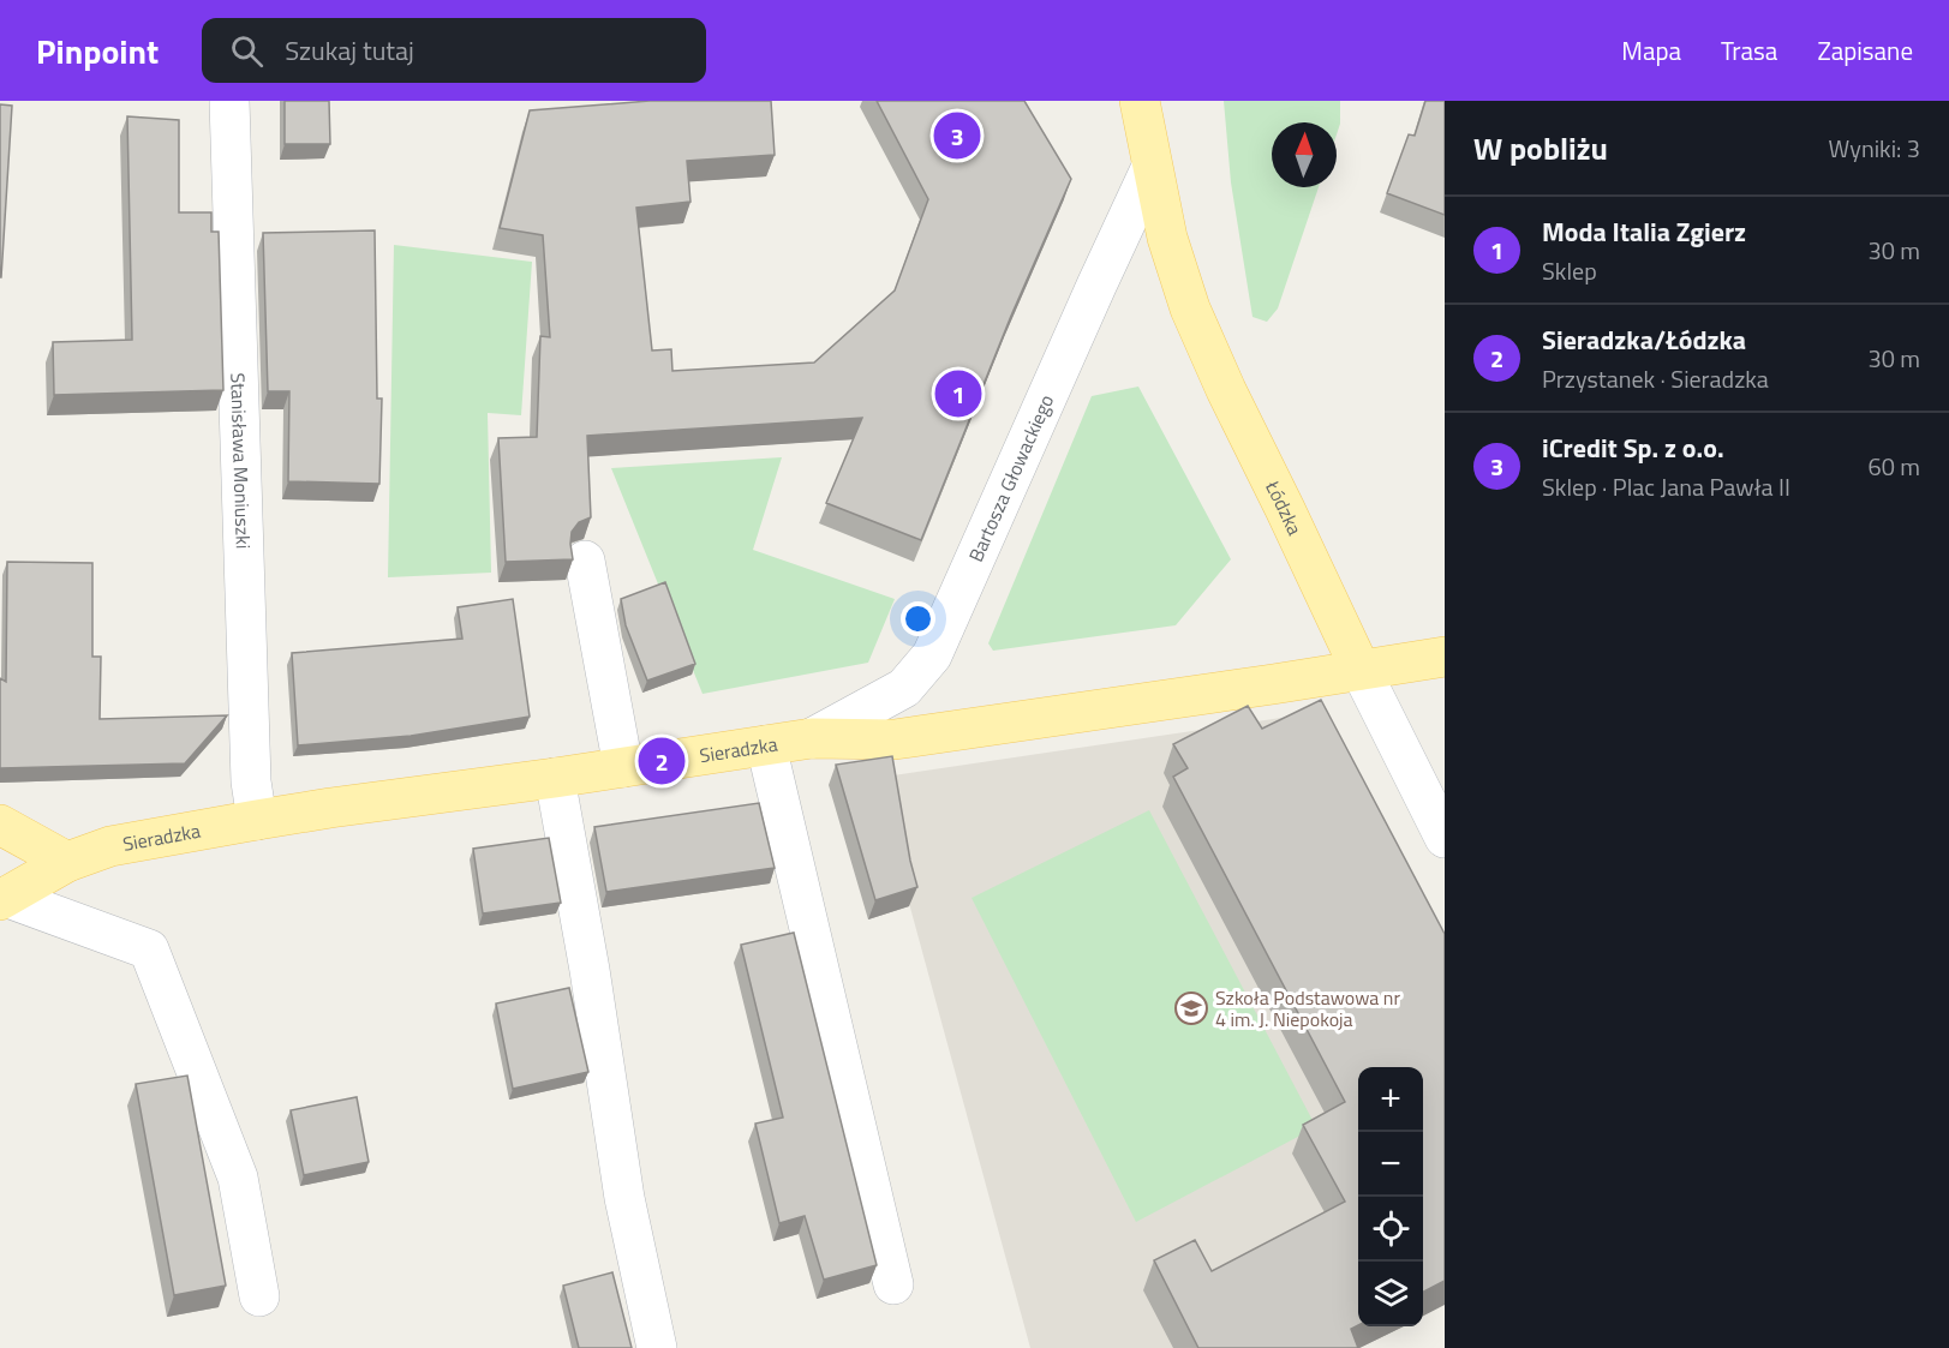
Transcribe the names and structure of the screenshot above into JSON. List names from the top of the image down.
{
  "streets": {
    "main road": ["Łódzka", "Sieradzka"],
    "street": ["Stanisława Moniuszki", "Bartosza Głowackiego"]
  },
  "crossings": [
    ["Stanisława Moniuszki", "Sieradzka"],
    ["Bartosza Głowackiego", "Łódzka"],
    ["Bartosza Głowackiego", "Sieradzka"],
    ["Łódzka", "Sieradzka"]
  ],
  "places": {
    "school or university": ["Szkoła Podstawowa nr 4 im. J. Niepokoja"]
  },
  "north": "top",
  "page": {
    "header": "Pinpoint",
    "search": "Szukaj tutaj",
    "nav": ["Mapa", "Trasa", "Zapisane"],
    "heading": ["W pobliżu", "Wyniki: 3"],
    "pins": ["3", "1", "2"],
    "list": [
      {
        "mark": "1",
        "name": "Moda Italia Zgierz",
        "note": "Sklep",
        "value": "30 m"
      },
      {
        "mark": "2",
        "name": "Sieradzka/Łódzka",
        "note": "Przystanek · Sieradzka",
        "value": "30 m"
      },
      {
        "mark": "3",
        "name": "iCredit Sp. z o.o.",
        "note": "Sklep · Plac Jana Pawła II",
        "value": "60 m"
      }
    ],
    "map_buttons": ["+", "−"]
  }
}
